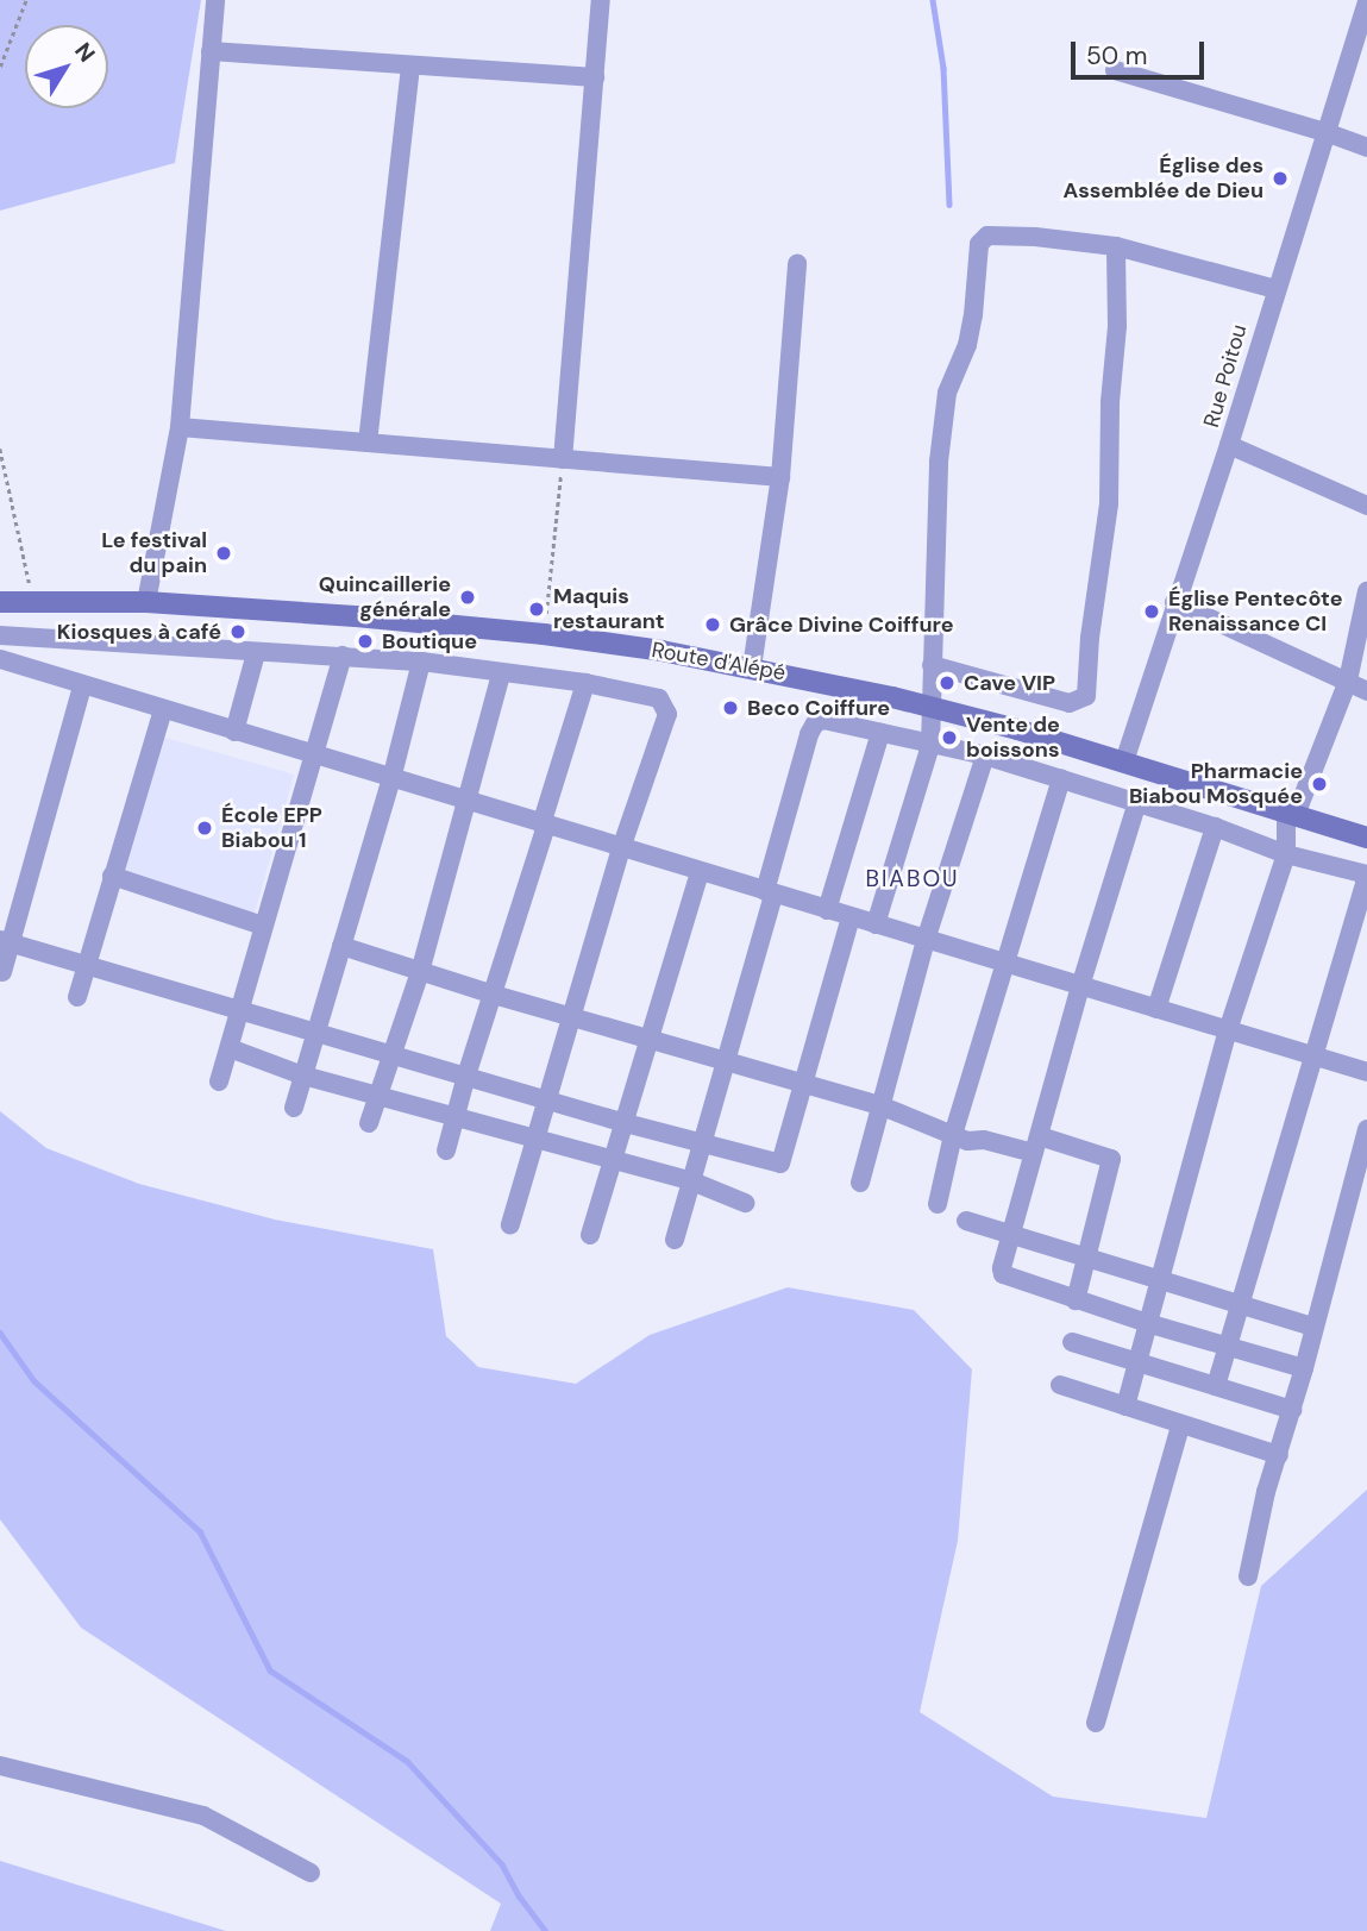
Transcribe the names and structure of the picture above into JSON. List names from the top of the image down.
{
  "streets": {
    "main road": ["Route d'Alépé"],
    "street": ["Rue Poitou"]
  },
  "crossings": [
    ["Rue Poitou", "Route d'Alépé"]
  ],
  "districts": ["BIABOU"],
  "places": [
    "Église des Assemblée de Dieu",
    "Le festival du pain",
    "Quincaillerie générale",
    "Maquis restaurant",
    "Église Pentecôte Renaissance CI",
    "Grâce Divine Coiffure",
    "Kiosques à café",
    "Boutique",
    "Cave VIP",
    "Beco Coiffure",
    "Vente de boissons",
    "Pharmacie Biabou Mosquée",
    "École EPP Biabou 1"
  ],
  "scale_bar": "50 m",
  "north": "top right"
}
